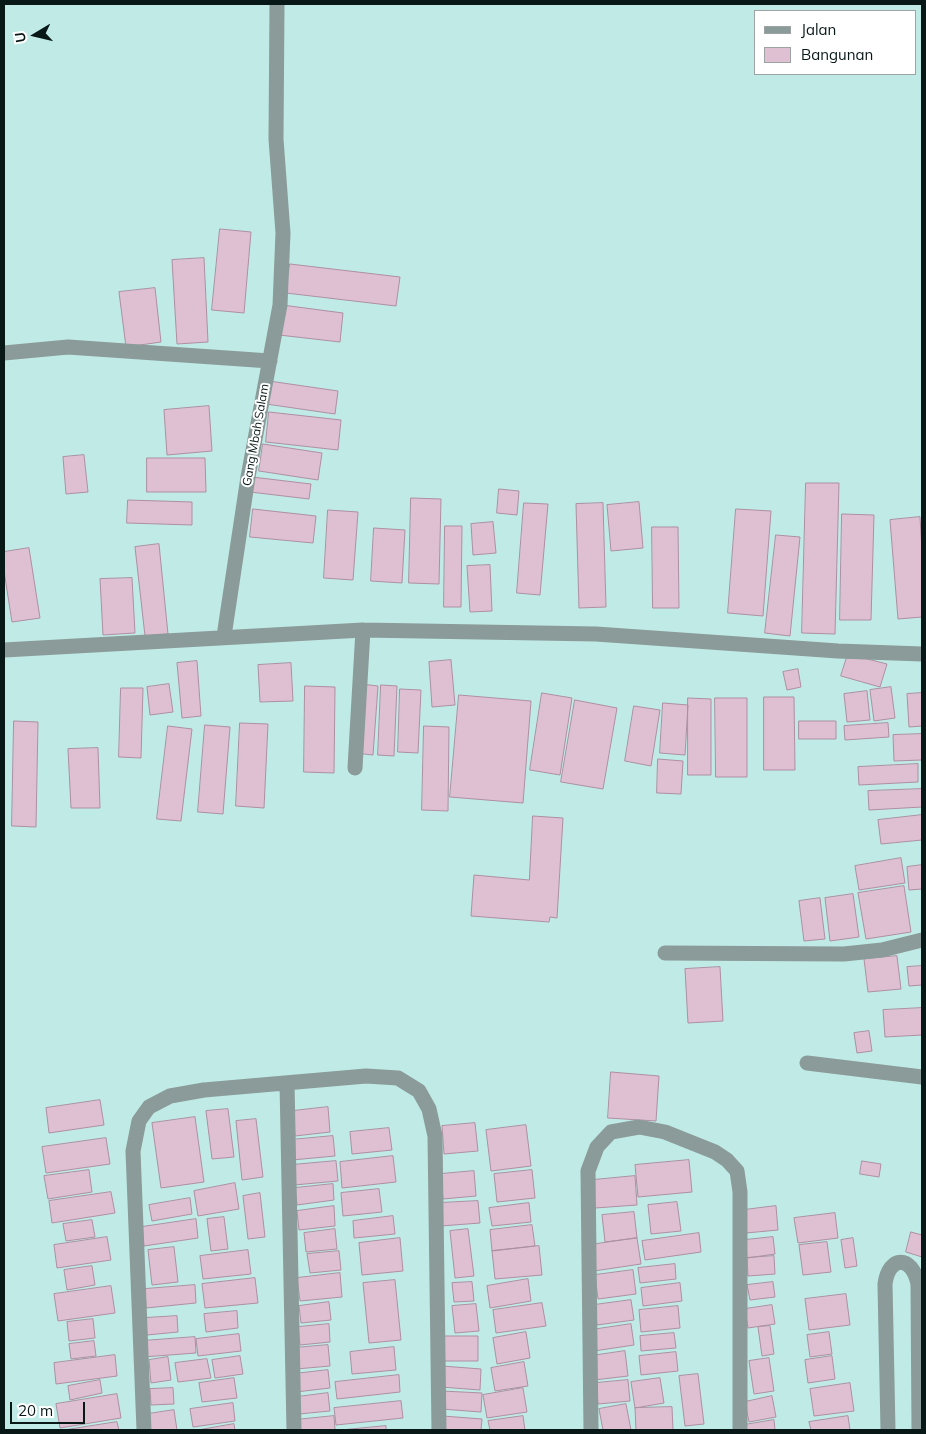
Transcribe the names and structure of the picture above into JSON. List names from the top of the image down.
{
  "streets": {
    "street": ["Gang Mbah Salam"]
  },
  "legend": ["Jalan", "Bangunan"],
  "scale_bar": "20 m",
  "north": "left"
}
